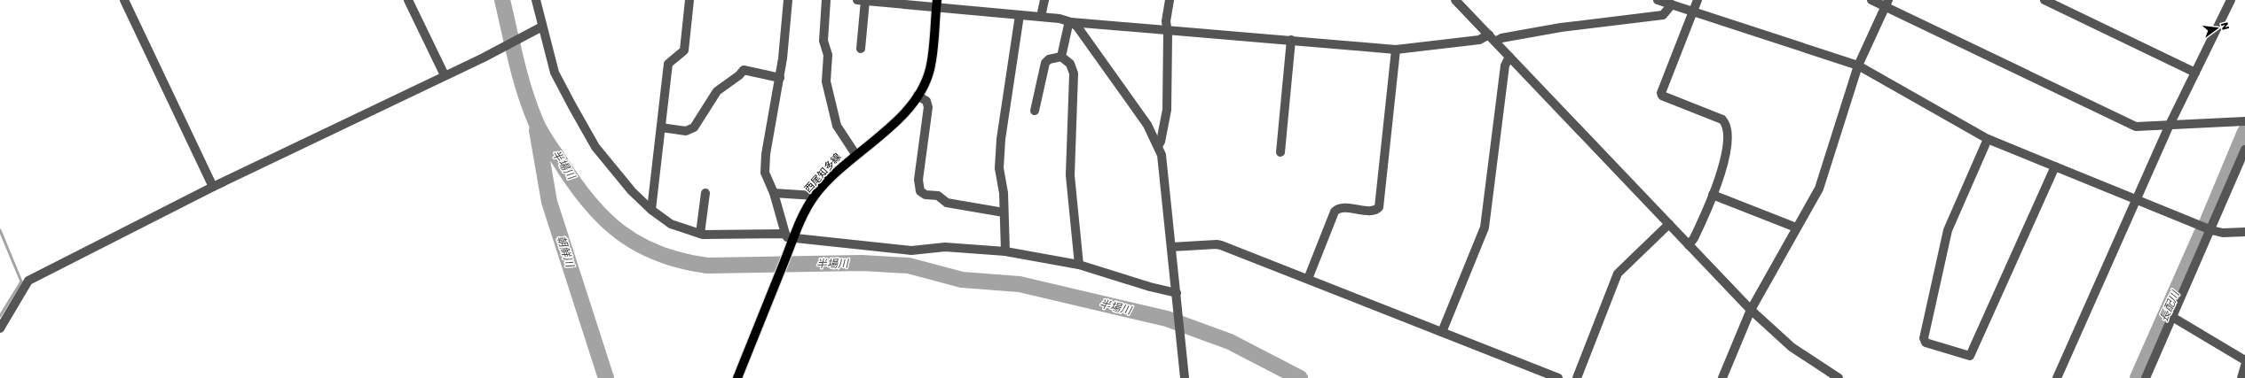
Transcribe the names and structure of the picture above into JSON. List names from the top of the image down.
{
  "streets": {
    "main road": ["西尾知多線"]
  },
  "water": ["半場川", "朝鮮川", "長配川"],
  "north": "right"
}
